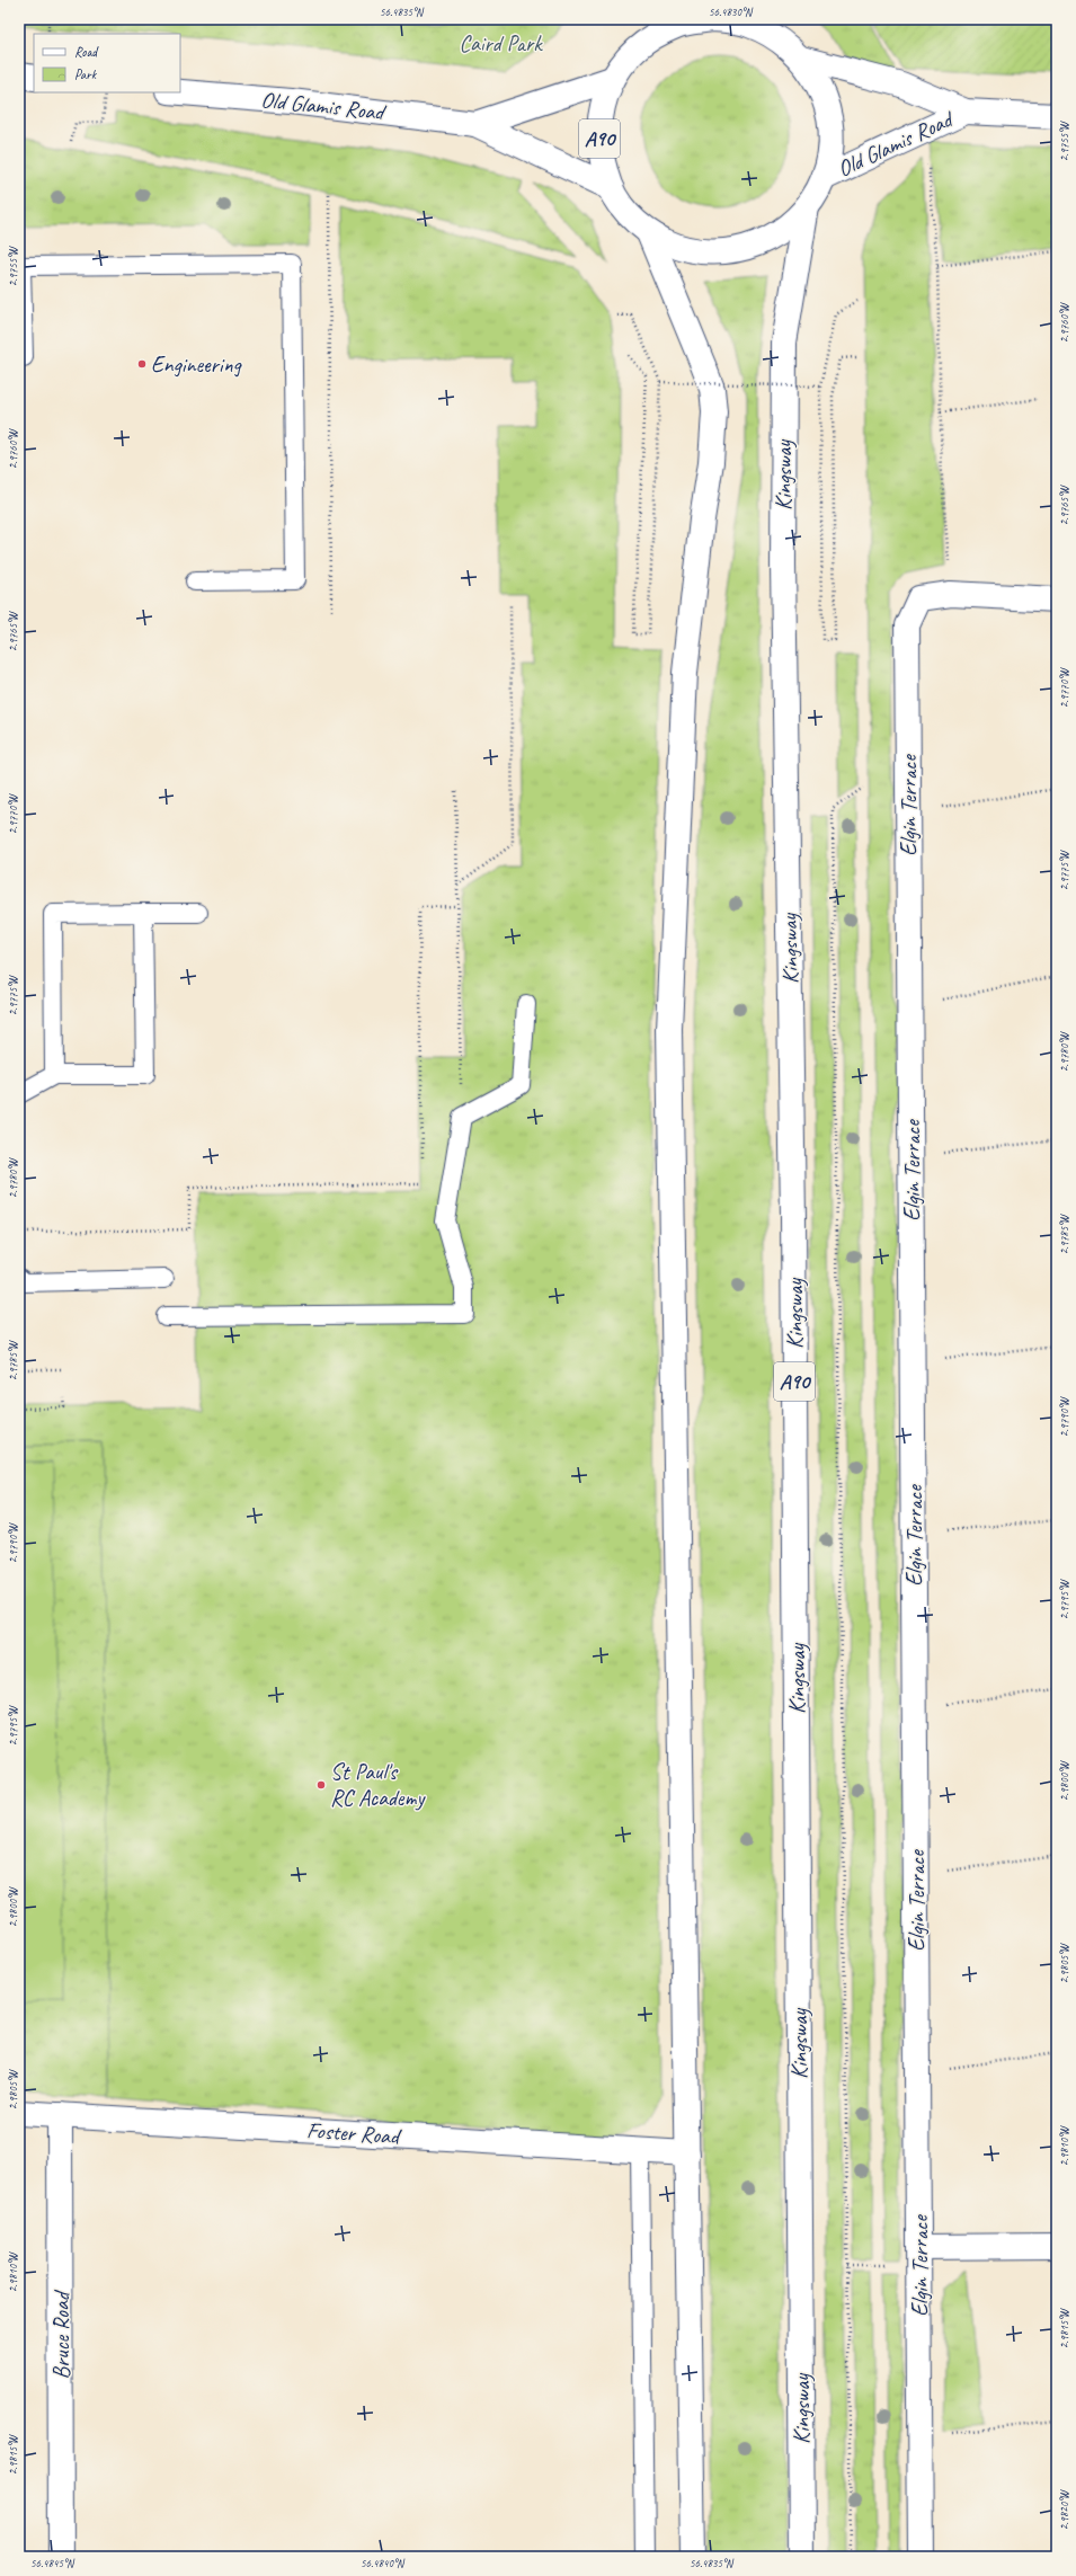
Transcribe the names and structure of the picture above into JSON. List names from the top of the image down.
{
  "streets": {
    "main road": [
      "Old Glamis Road",
      "A90",
      "Kingsway",
      "Elgin Terrace",
      "Foster Road",
      "Bruce Road"
    ]
  },
  "crossings": [
    ["Old Glamis Road", "A90"],
    ["A90", "Kingsway"],
    ["A90", "Foster Road"],
    ["Foster Road", "Bruce Road"]
  ],
  "parks": ["Caird Park"],
  "places": ["Engineering", "St Paul's RC Academy"],
  "legend": ["Road", "Park"],
  "coordinates": [
    "56.4835°N",
    "56.4830°N",
    "2.9755°W",
    "2.9760°W",
    "2.9765°W",
    "2.9770°W",
    "2.9775°W",
    "2.9780°W",
    "2.9785°W",
    "2.9790°W",
    "2.9795°W",
    "2.9800°W",
    "2.9805°W",
    "2.9810°W",
    "2.9815°W",
    "2.9820°W",
    "56.4845°N",
    "56.4840°N"
  ]
}
